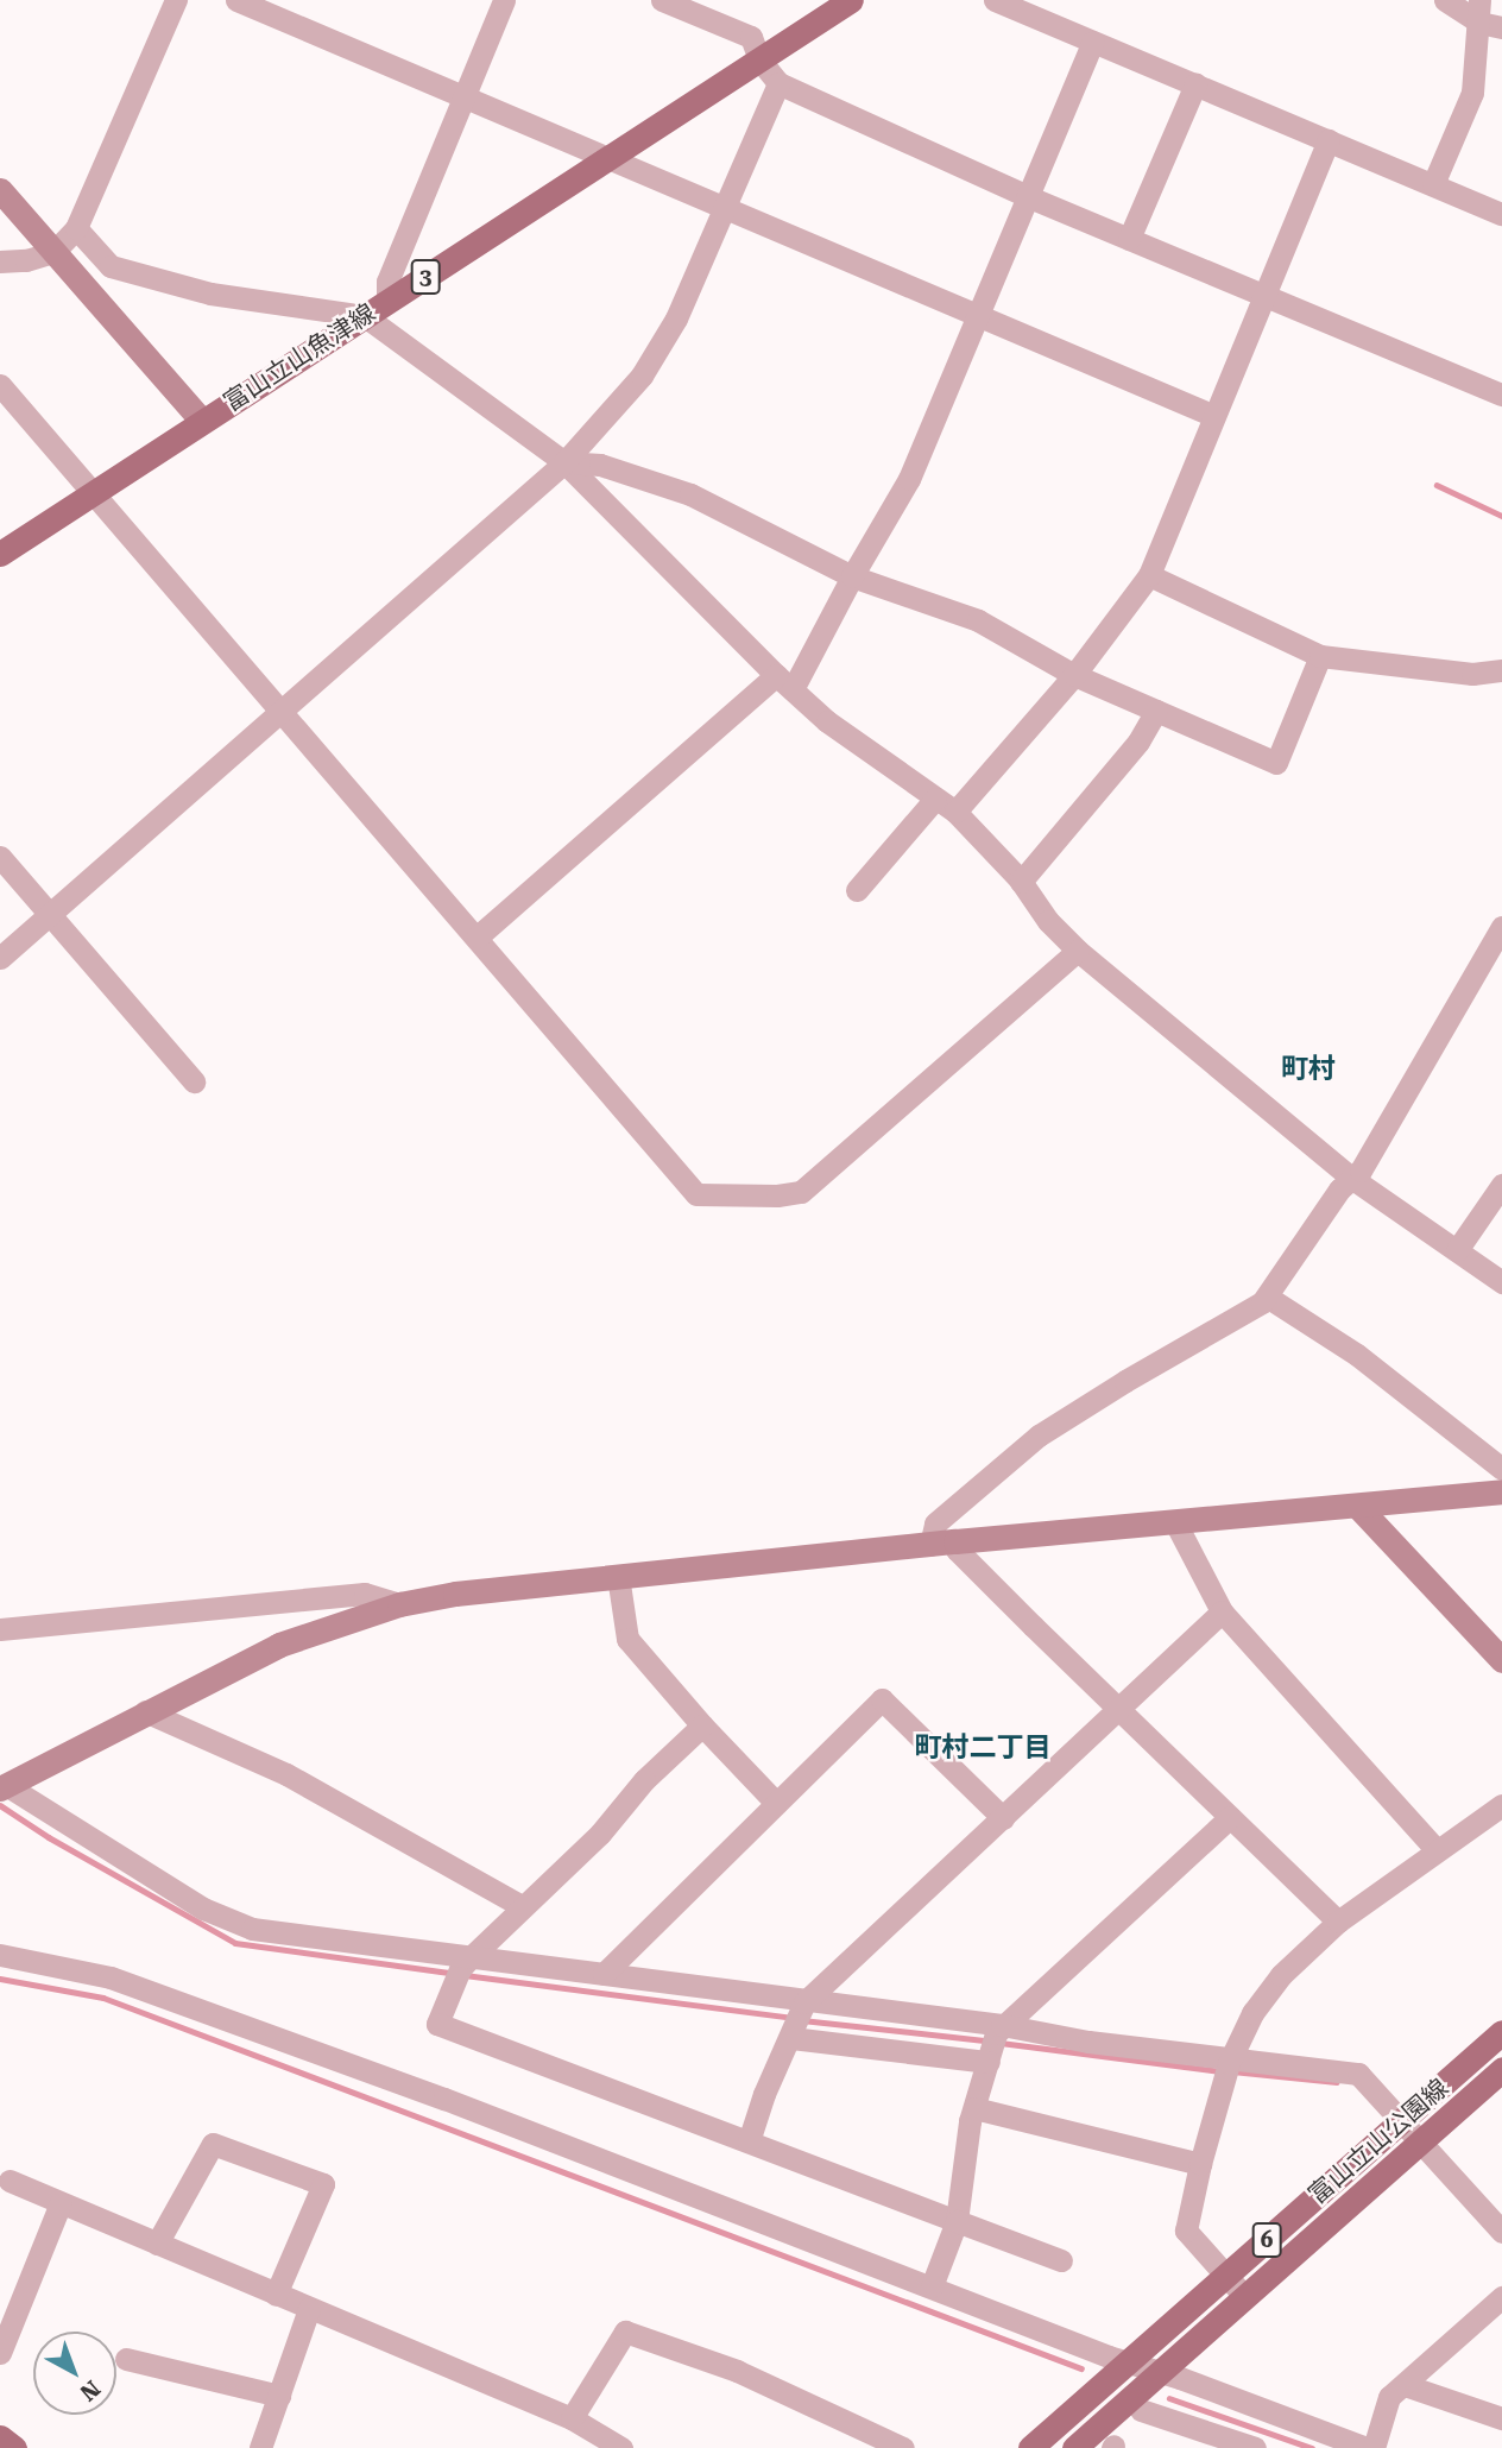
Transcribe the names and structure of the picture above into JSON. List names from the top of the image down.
{
  "streets": {
    "main road": [
      "3",
      "富山立山魚津線",
      "富山立山公園線",
      "6"
    ]
  },
  "districts": ["町村", "町村二丁目"],
  "north": "bottom right"
}
